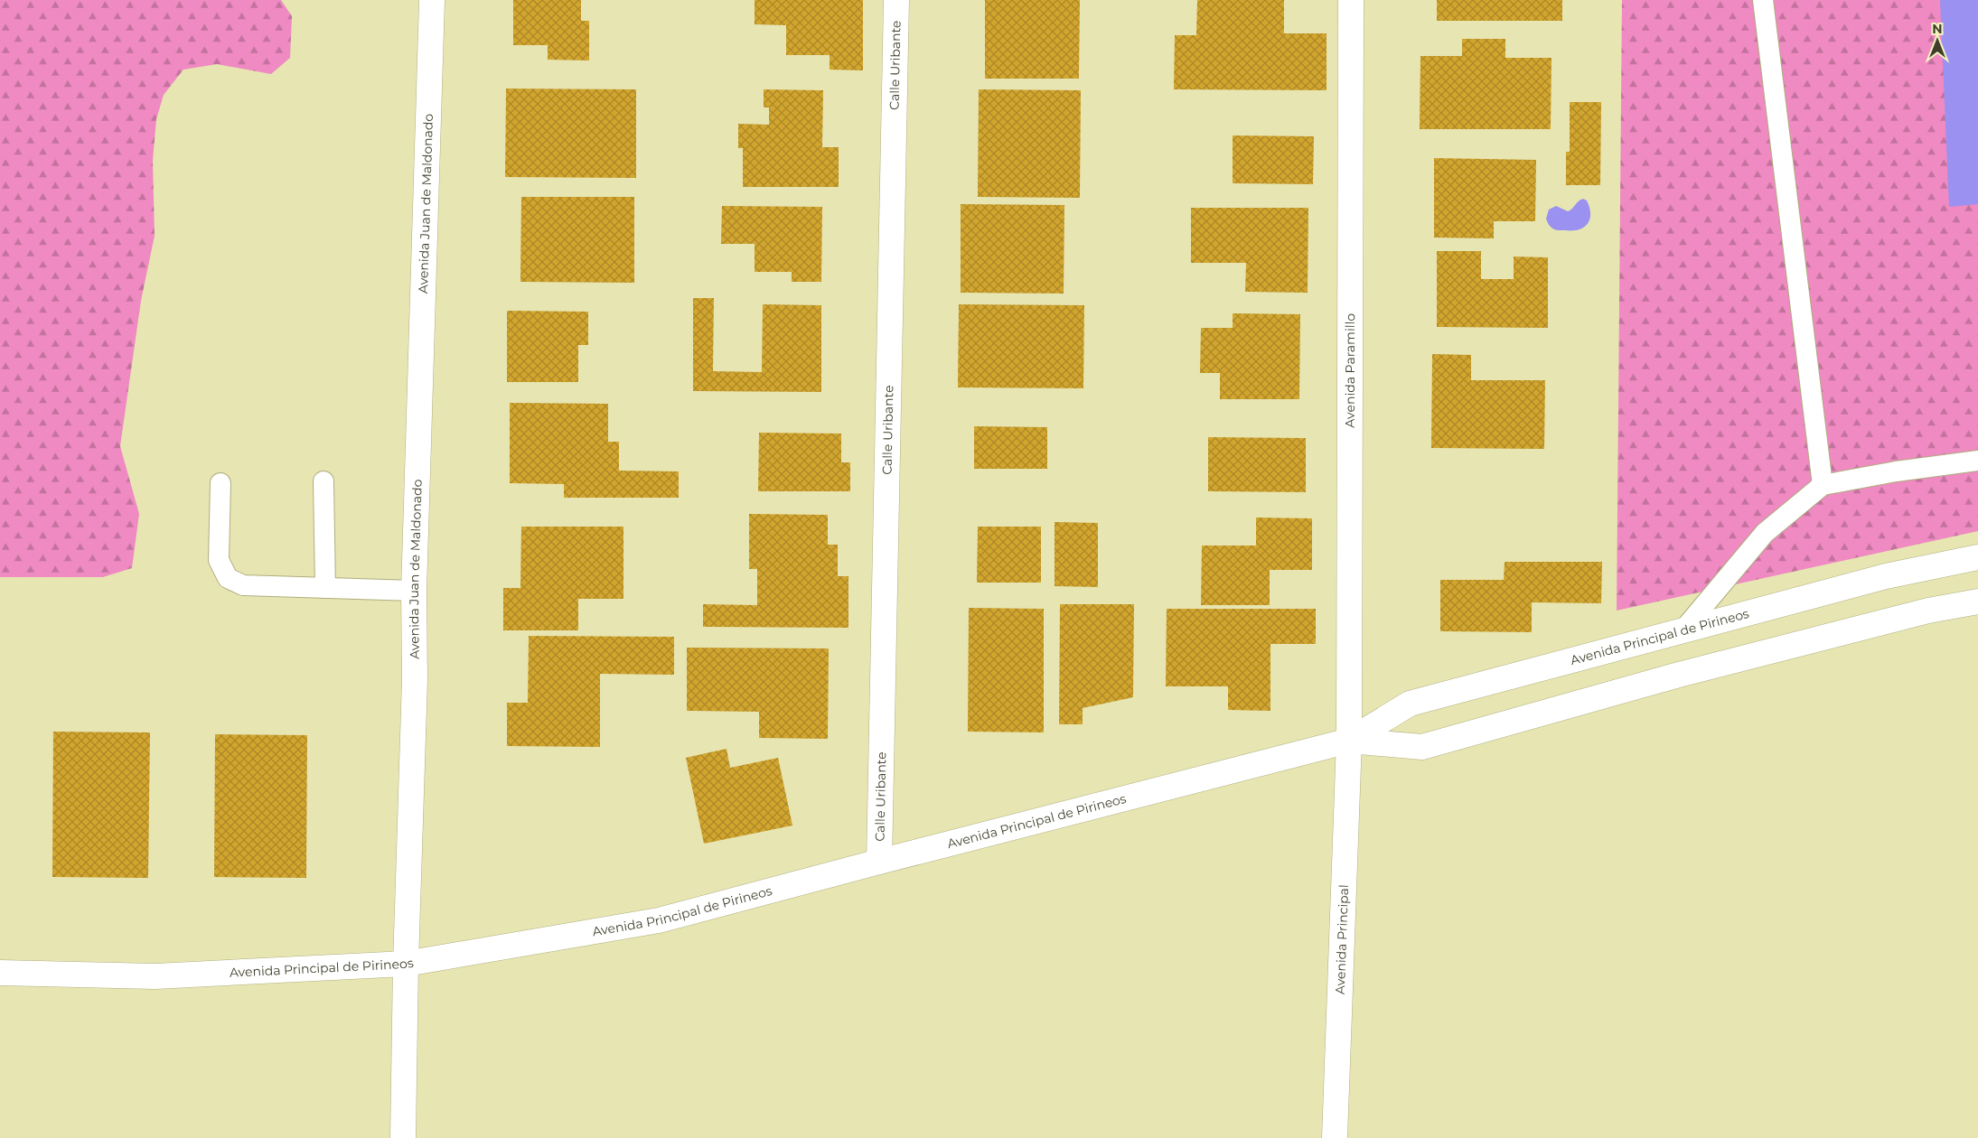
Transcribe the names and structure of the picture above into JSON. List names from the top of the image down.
{
  "streets": {
    "street": [
      "Calle Uribante",
      "Avenida Juan de Maldonado",
      "Avenida Paramillo",
      "Avenida Principal de Pirineos",
      "Avenida Principal"
    ]
  },
  "crossings": [
    ["Calle Uribante", "Avenida Principal de Pirineos"],
    ["Avenida Juan de Maldonado", "Avenida Principal de Pirineos"],
    ["Avenida Paramillo", "Avenida Principal de Pirineos"],
    ["Avenida Paramillo", "Avenida Principal"],
    ["Avenida Principal de Pirineos", "Avenida Principal"]
  ],
  "north": "top"
}
